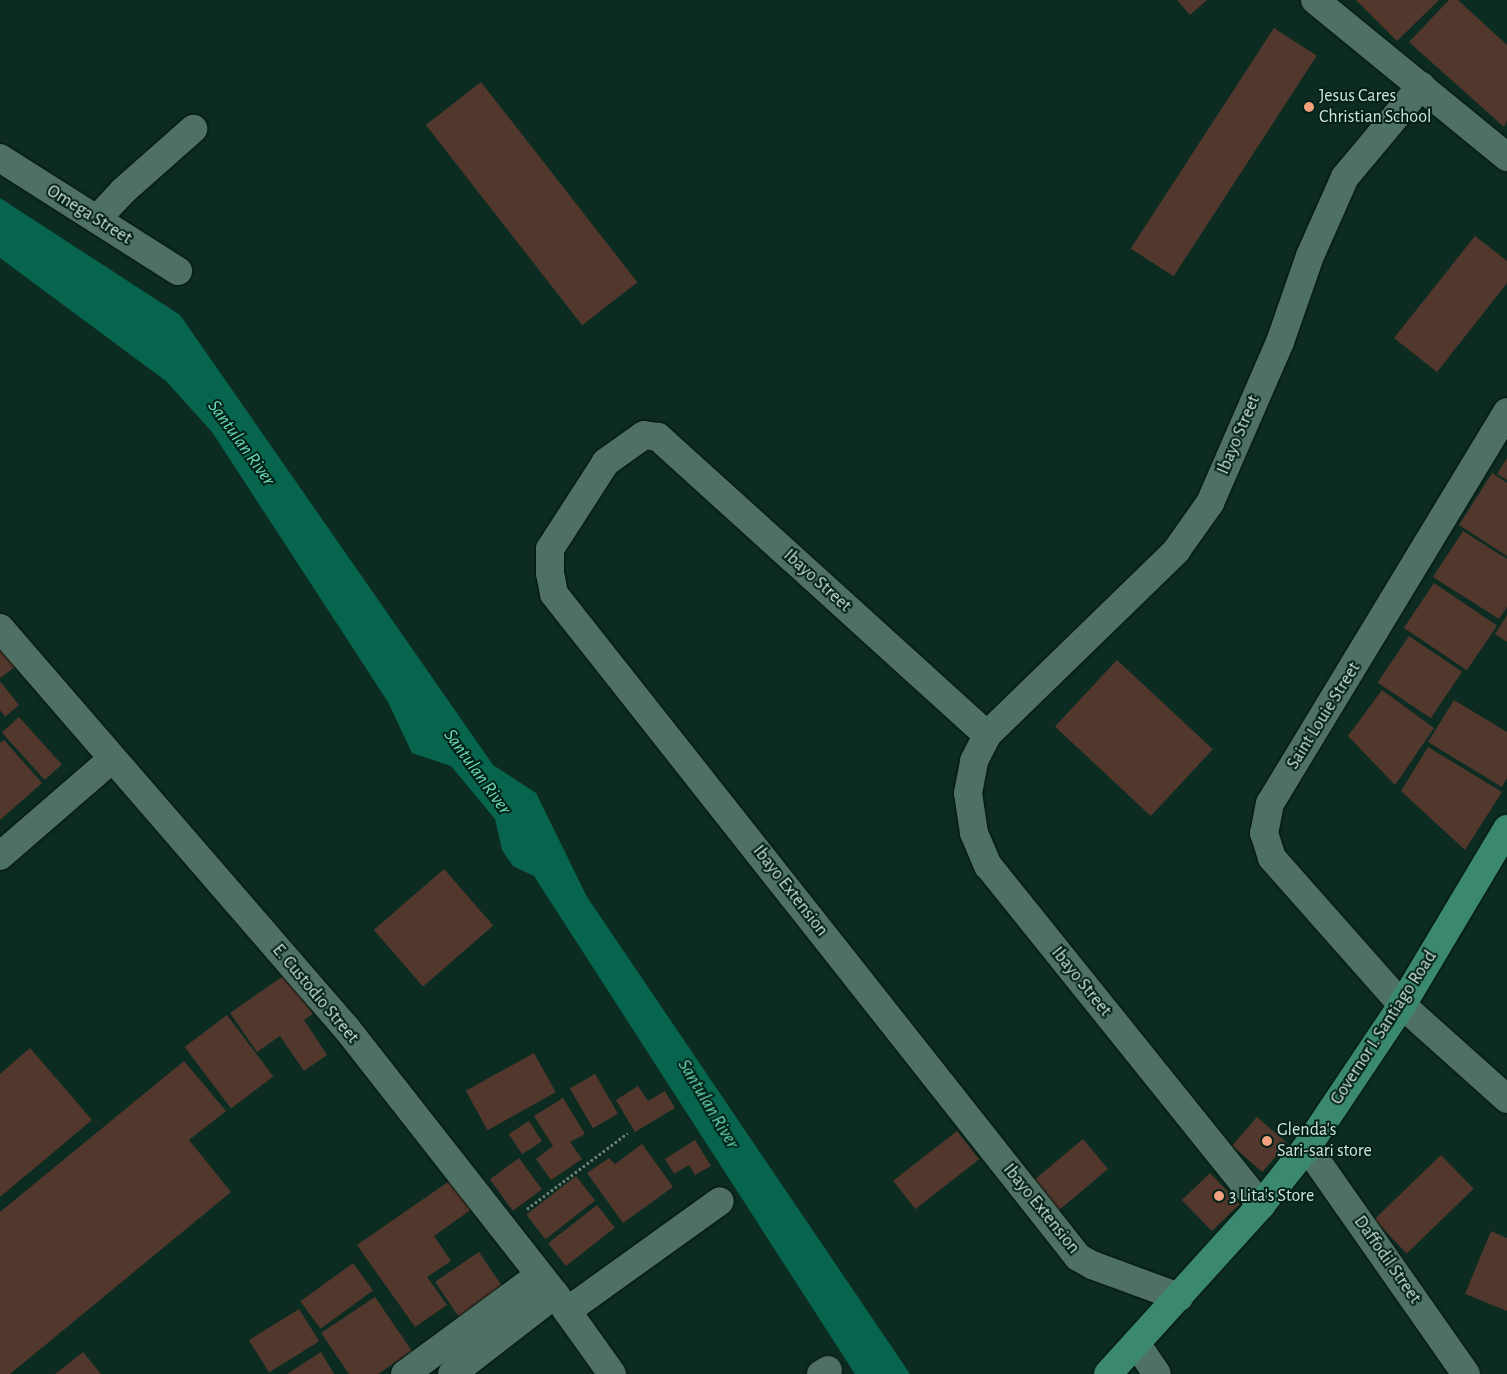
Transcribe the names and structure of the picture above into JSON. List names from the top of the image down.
{
  "streets": {
    "main road": ["Governor I. Santiago Road"],
    "street": [
      "Omega Street",
      "Ibayo Street",
      "Saint Louie Street",
      "Ibayo Extension",
      "E. Custodio Street",
      "Daffodil Street"
    ]
  },
  "crossings": [
    ["Ibayo Street", "Ibayo Extension"],
    ["Ibayo Street", "Governor I. Santiago Road"],
    ["Saint Louie Street", "Governor I. Santiago Road"],
    ["Ibayo Extension", "Governor I. Santiago Road"],
    ["Governor I. Santiago Road", "Daffodil Street"]
  ],
  "water": ["Santulan River"],
  "places": ["Jesus Cares Christian School", "Glenda's Sari-sari store", "3 Lita's Store"]
}
